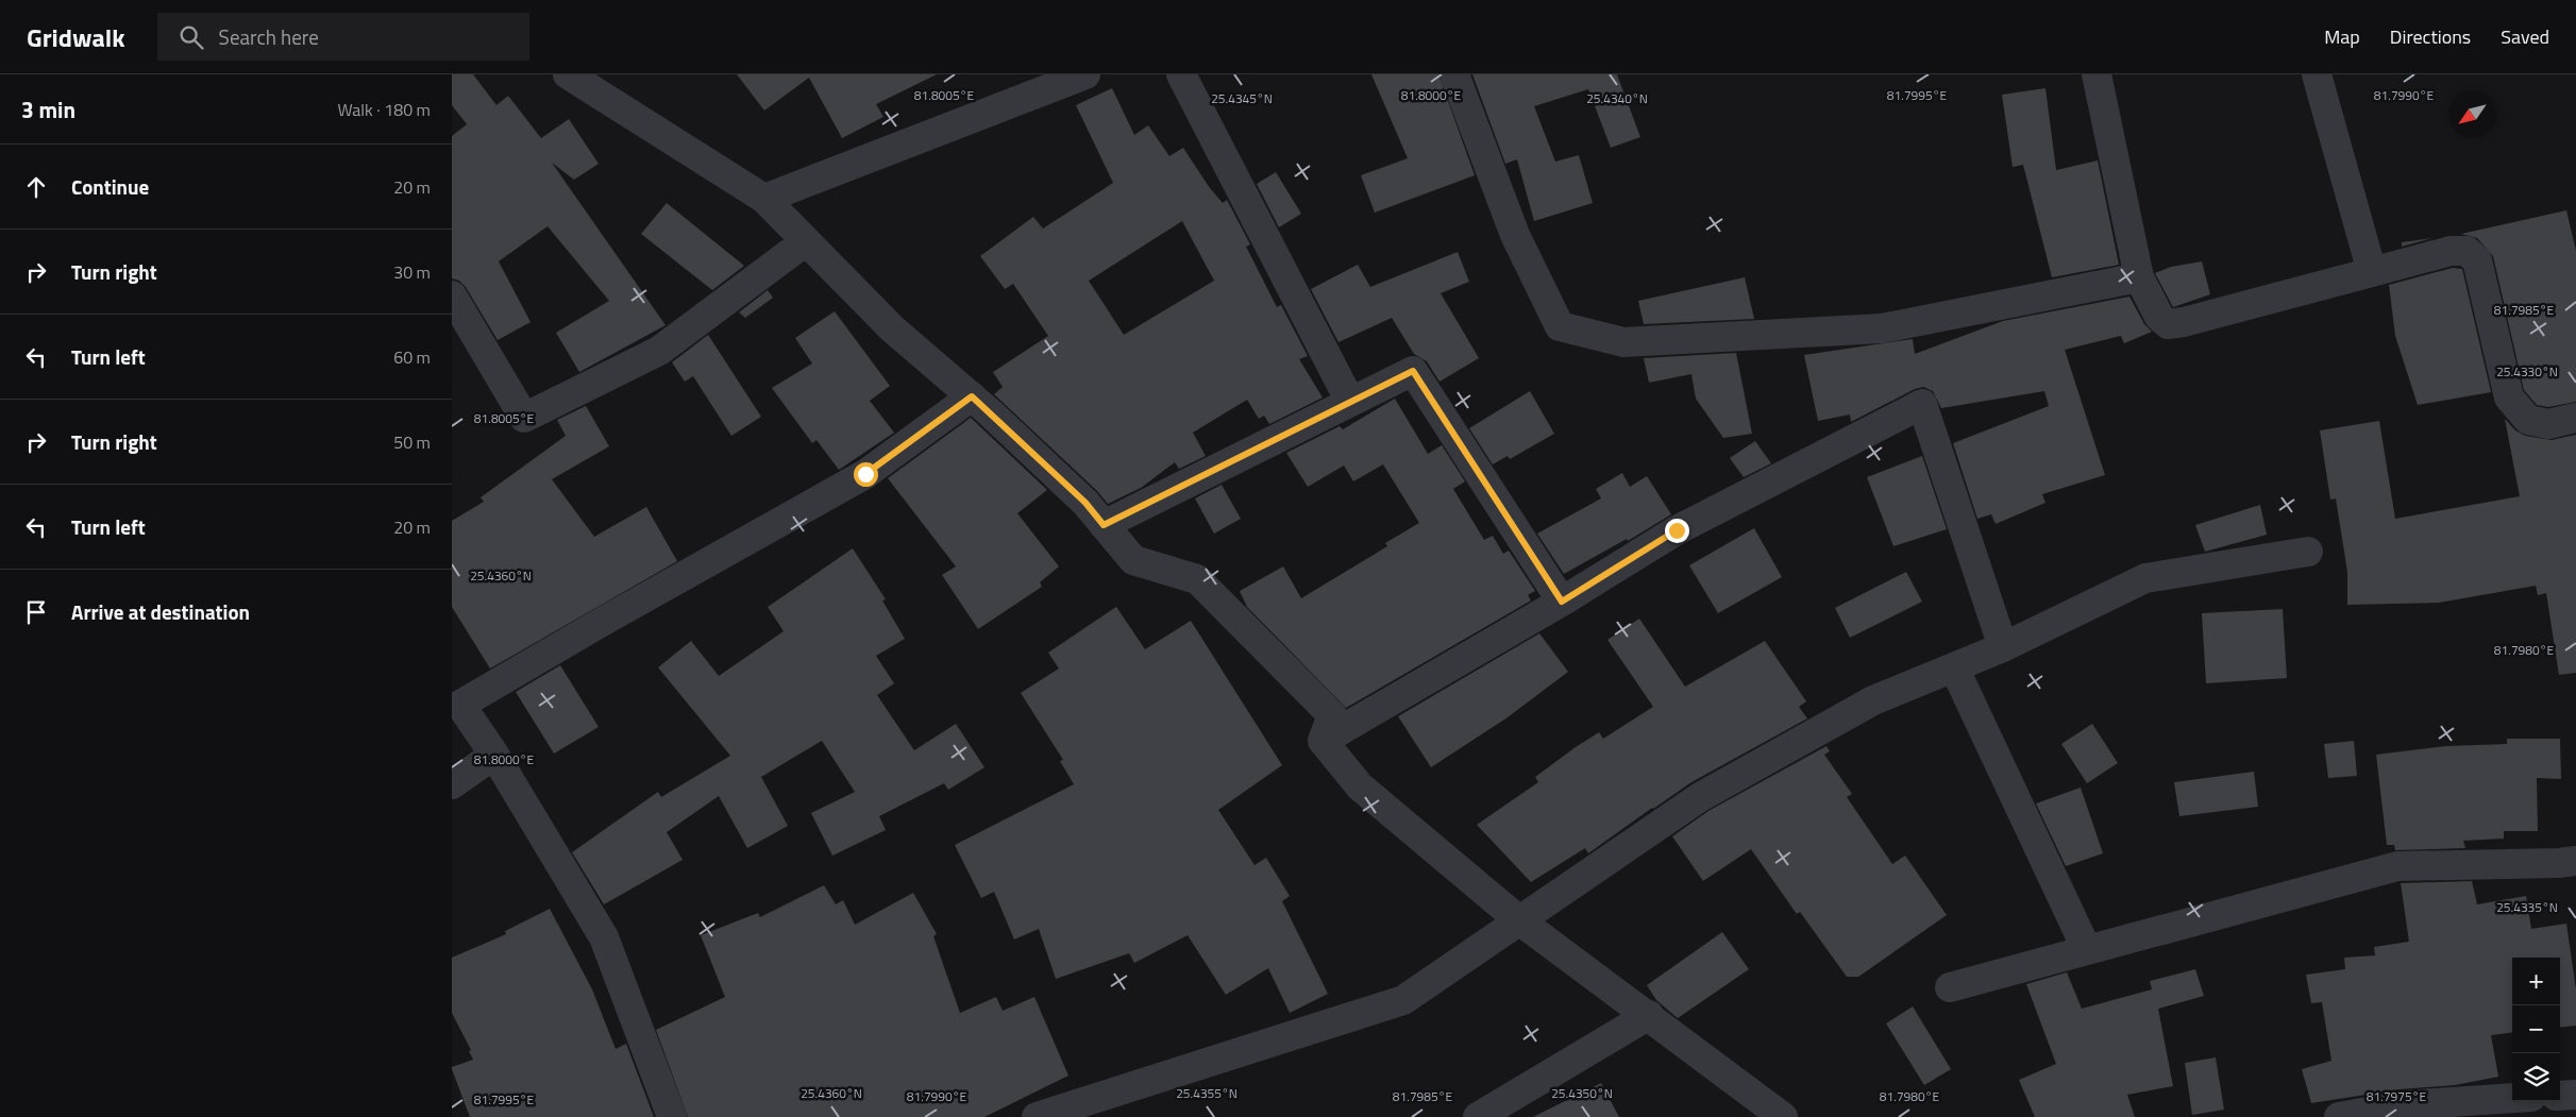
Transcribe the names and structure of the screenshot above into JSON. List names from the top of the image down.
{
  "north": "bottom left",
  "page": {
    "header": "Gridwalk",
    "search": "Search here",
    "nav": ["Map", "Directions", "Saved"],
    "heading": ["3 min", "Walk · 180 m"],
    "list": [
      ["Continue", "20 m"],
      ["Turn right", "30 m"],
      ["Turn left", "60 m"],
      ["Turn right", "50 m"],
      ["Turn left", "20 m"],
      "Arrive at destination"
    ],
    "map_buttons": ["+", "−"]
  },
  "coordinates": [
    "81.8005°E",
    "81.8000°E",
    "81.7995°E",
    "81.7990°E",
    "25.4345°N",
    "25.4340°N",
    "81.7985°E",
    "25.4330°N",
    "25.4360°N",
    "81.7980°E",
    "25.4335°N",
    "25.4355°N",
    "25.4350°N",
    "81.7975°E"
  ]
}
